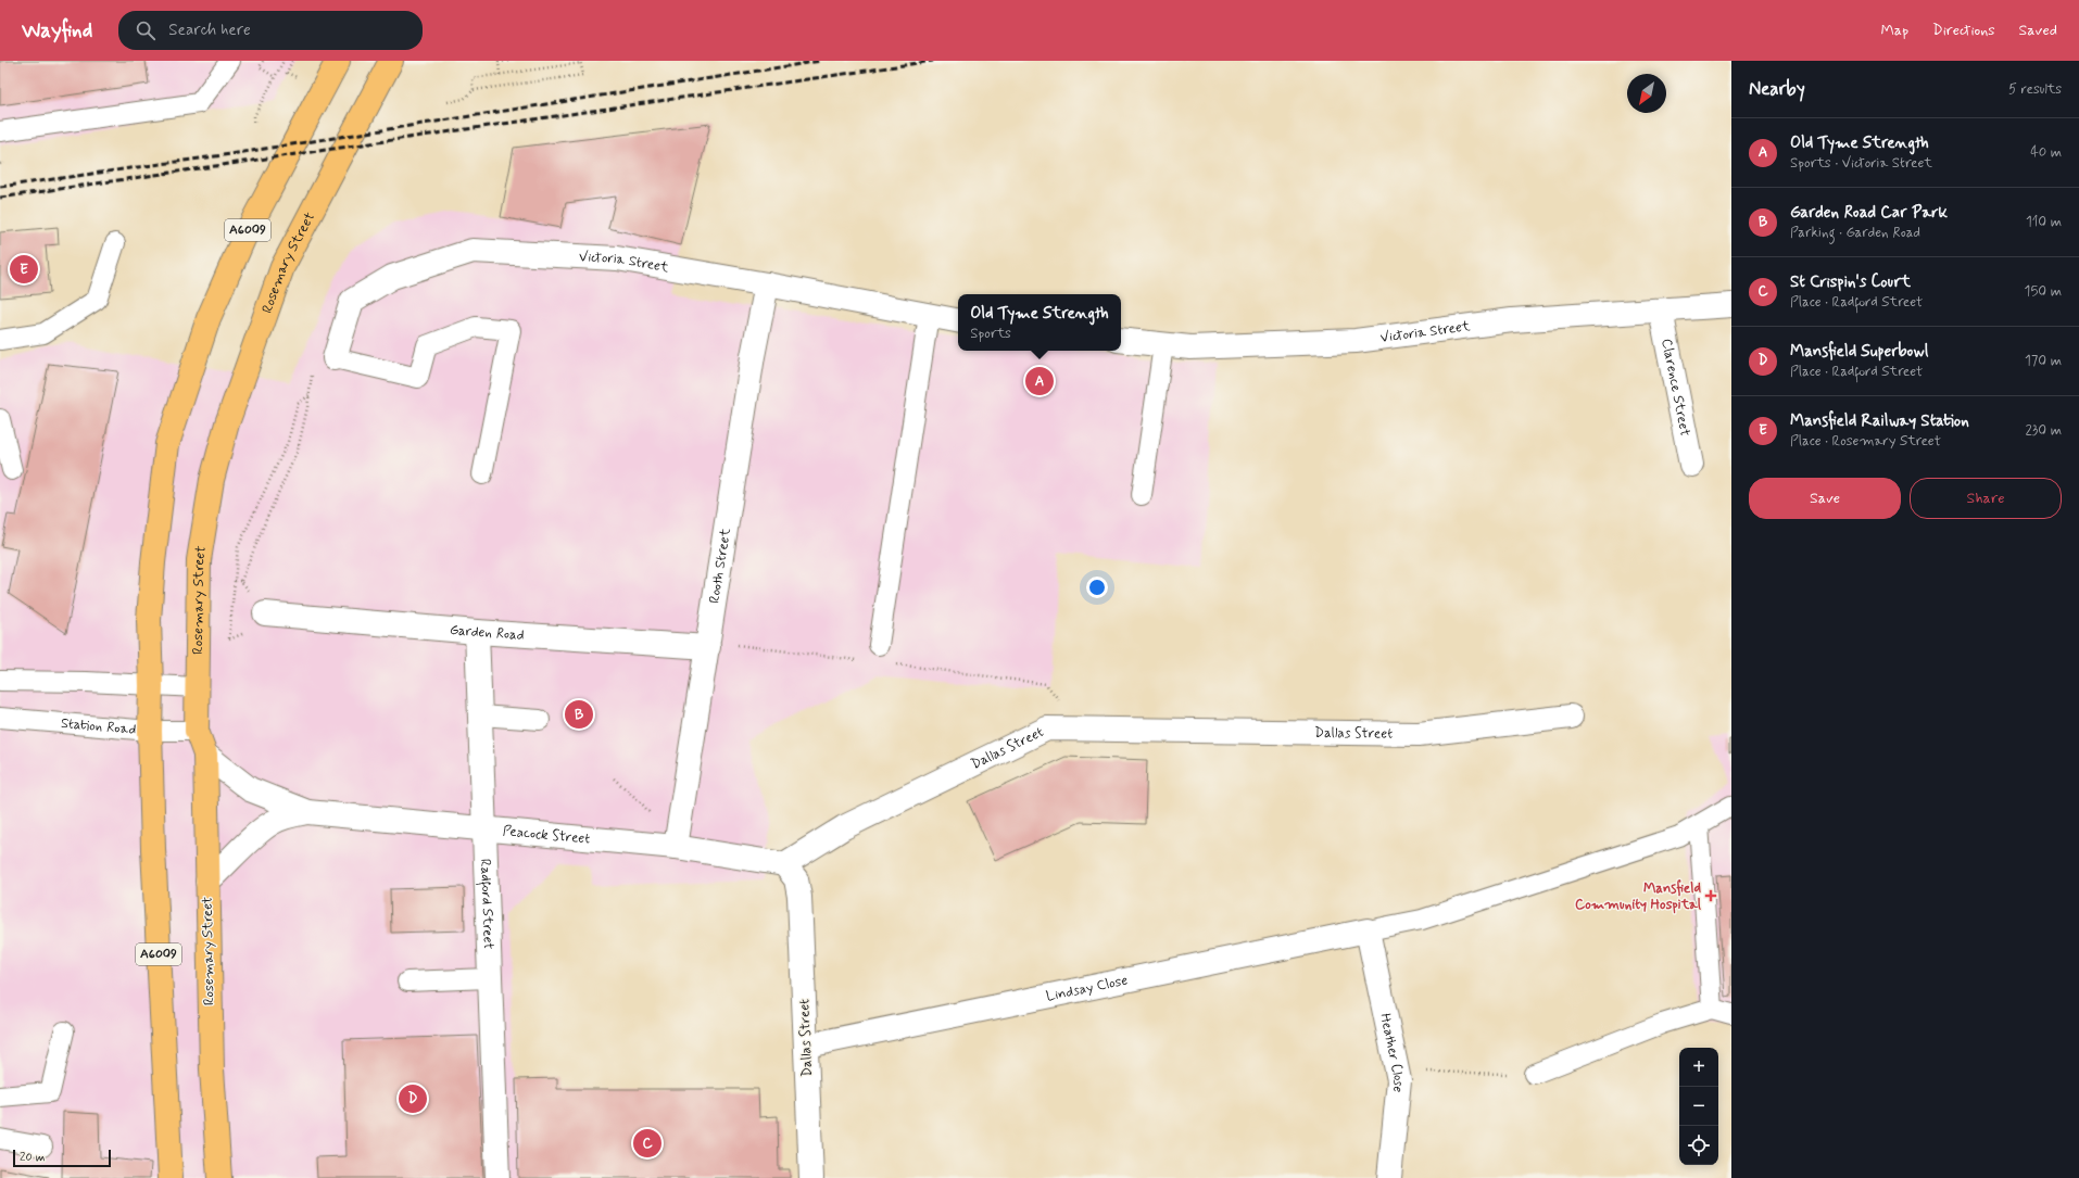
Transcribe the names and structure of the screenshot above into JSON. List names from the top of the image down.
{
  "streets": {
    "highway": ["A6009", "Rosemary Street"],
    "street": [
      "Victoria Street",
      "Clarence Street",
      "Rooth Street",
      "Garden Road",
      "Dallas Street",
      "Peacock Street",
      "Radford Street",
      "Lindsay Close",
      "Heather Close"
    ],
    "lane": ["Station Road"]
  },
  "crossings": [
    ["A6009", "Station Road"],
    ["Victoria Street", "Clarence Street"],
    ["Victoria Street", "Rooth Street"],
    ["Rosemary Street", "Station Road"],
    ["Rosemary Street", "Peacock Street"],
    ["Rooth Street", "Garden Road"],
    ["Rooth Street", "Peacock Street"],
    ["Garden Road", "Radford Street"],
    ["Dallas Street", "Peacock Street"],
    ["Dallas Street", "Lindsay Close"],
    ["Peacock Street", "Radford Street"],
    ["Lindsay Close", "Heather Close"]
  ],
  "places": {
    "health": ["Mansfield Community Hospital"]
  },
  "scale_bar": "20 m",
  "north": "bottom left",
  "page": {
    "header": "Wayfind",
    "search": "Search here",
    "nav": ["Map", "Directions", "Saved"],
    "heading": ["Nearby", "5 results"],
    "list": [
      {
        "mark": "A",
        "name": "Old Tyme Strength",
        "note": "Sports · Victoria Street",
        "value": "40 m"
      },
      {
        "mark": "B",
        "name": "Garden Road Car Park",
        "note": "Parking · Garden Road",
        "value": "110 m"
      },
      {
        "mark": "C",
        "name": "St Crispin's Court",
        "note": "Place · Radford Street",
        "value": "150 m"
      },
      {
        "mark": "D",
        "name": "Mansfield Superbowl",
        "note": "Place · Radford Street",
        "value": "170 m"
      },
      {
        "mark": "E",
        "name": "Mansfield Railway Station",
        "note": "Place · Rosemary Street",
        "value": "230 m"
      }
    ],
    "pins": [
      "E",
      "A",
      "B",
      "D",
      "C"
    ],
    "popup": ["Old Tyme Strength", "Sports"],
    "buttons": ["Save", "Share"],
    "map_buttons": ["+", "−"],
    "scale": "20 m"
  }
}
